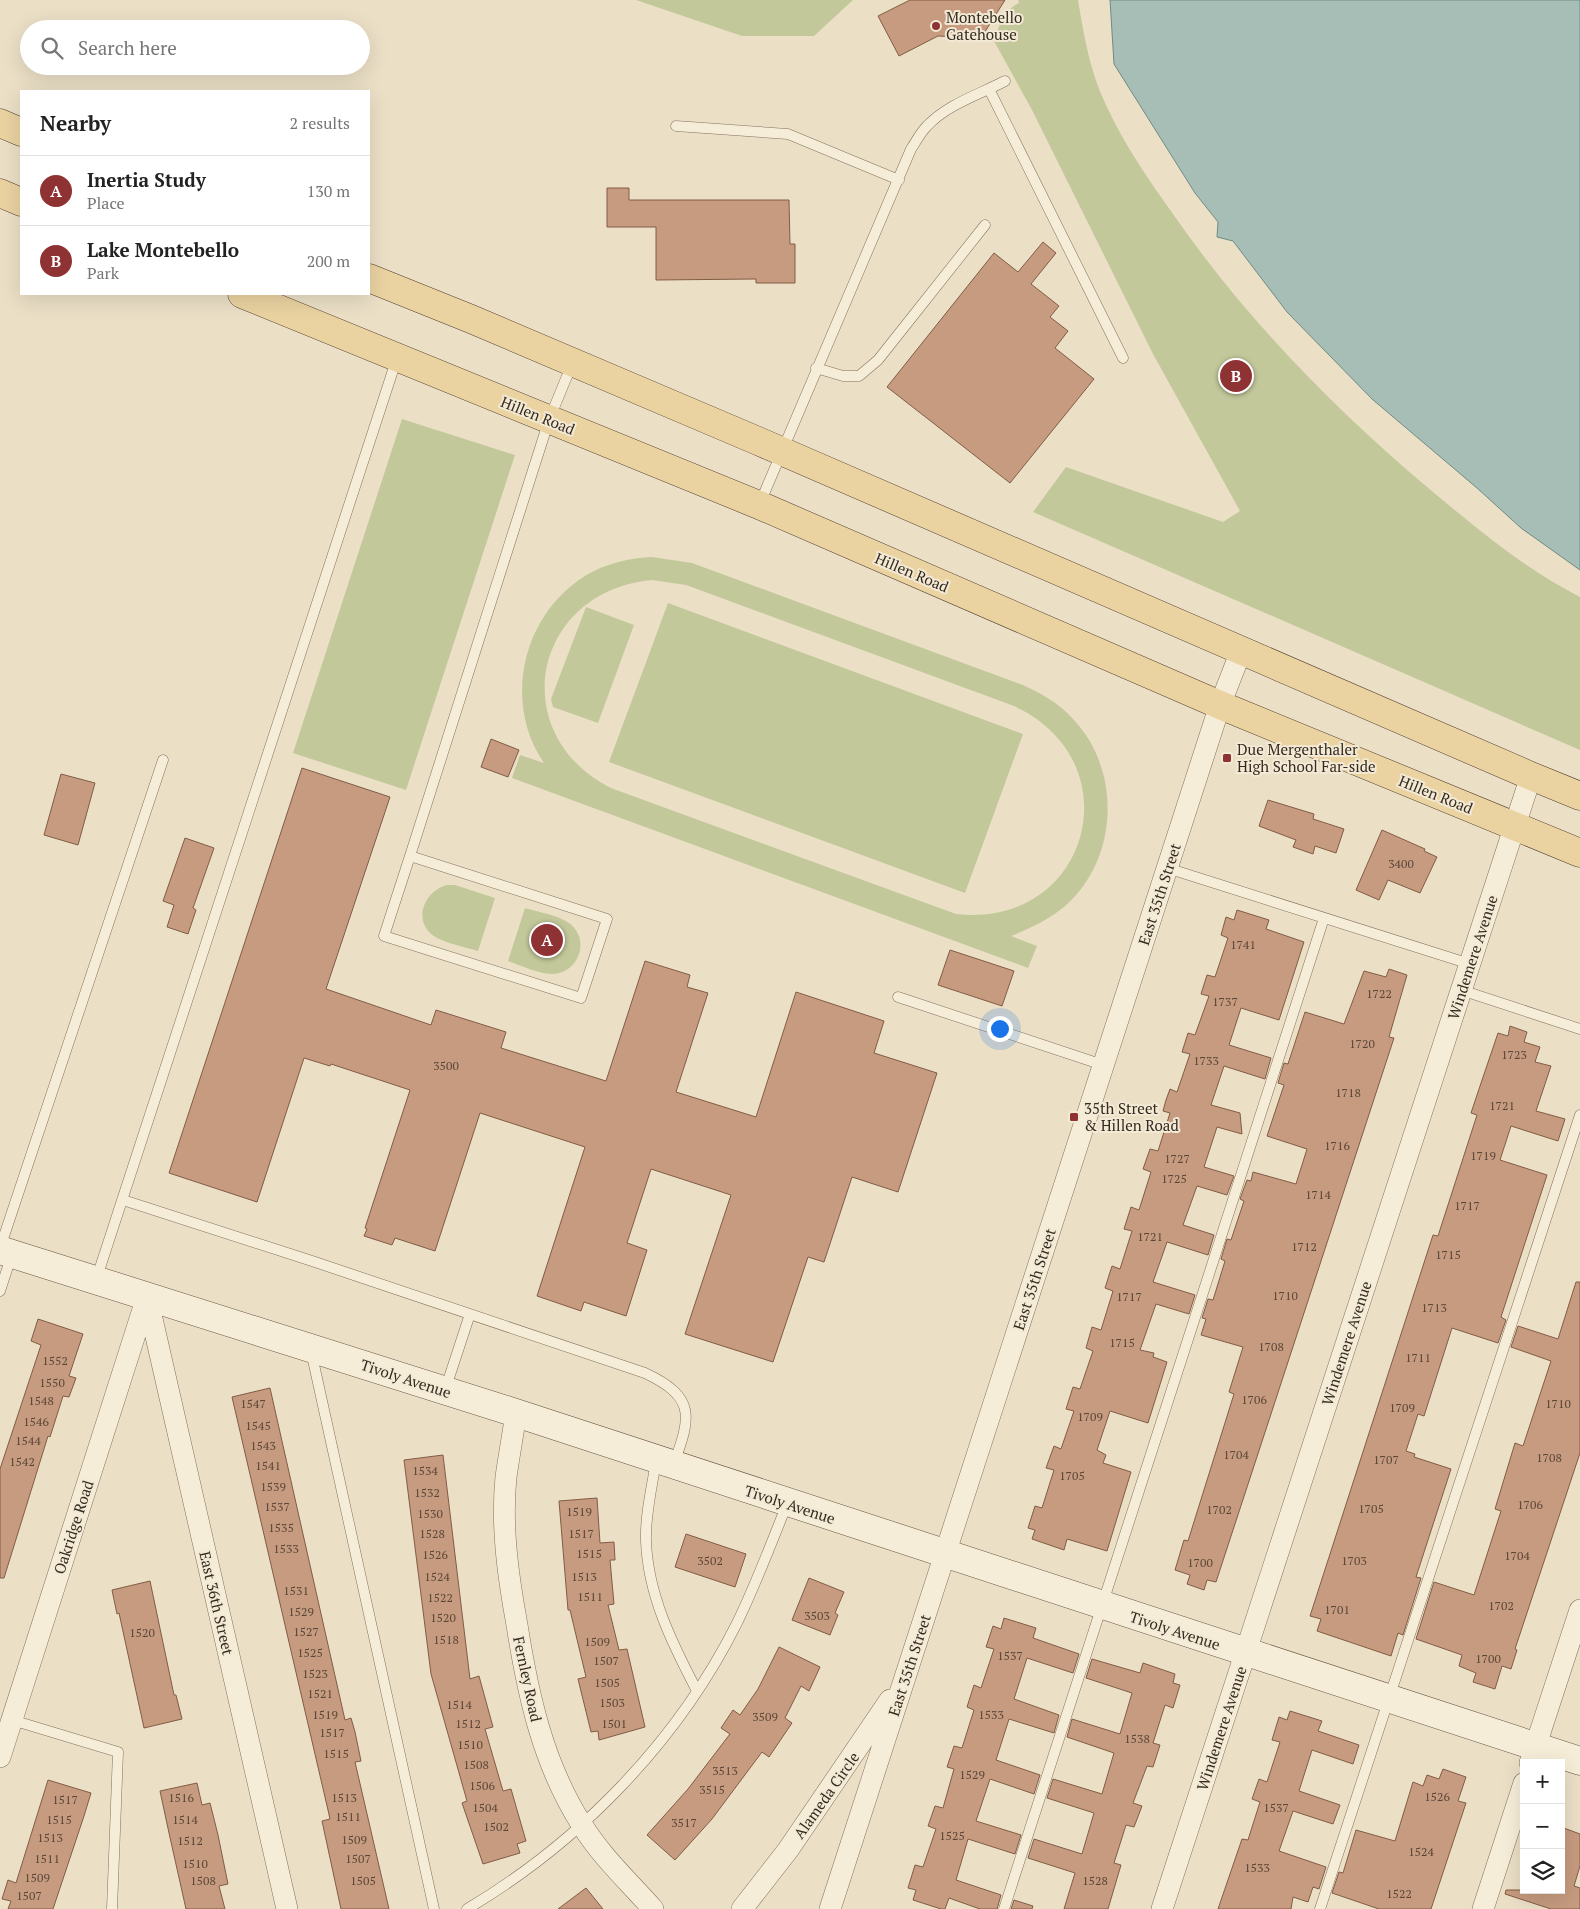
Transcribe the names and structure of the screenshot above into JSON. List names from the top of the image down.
{
  "streets": {
    "main road": ["Hillen Road"],
    "street": [
      "East 35th Street",
      "Windemere Avenue",
      "Tivoly Avenue",
      "Oakridge Road",
      "East 36th Street",
      "Fernley Road",
      "Alameda Circle"
    ]
  },
  "crossings": [
    ["Hillen Road", "East 35th Street"],
    ["Hillen Road", "Windemere Avenue"],
    ["East 35th Street", "Tivoly Avenue"],
    ["East 35th Street", "Alameda Circle"],
    ["Windemere Avenue", "Tivoly Avenue"],
    ["Tivoly Avenue", "Oakridge Road"],
    ["Tivoly Avenue", "East 36th Street"],
    ["Tivoly Avenue", "Fernley Road"],
    ["Oakridge Road", "East 36th Street"]
  ],
  "places": {
    "other": ["Montebello Gatehouse"],
    "transit": ["Due Mergenthaler High School Far-side", "35th Street & Hillen Road"]
  },
  "house_numbers": [
    "3400",
    "1741",
    "1722",
    "1737",
    "1720",
    "1723",
    "1733",
    "3500",
    "1718",
    "1721",
    "1716",
    "1719",
    "1727",
    "1725",
    "1714",
    "1717",
    "1721",
    "1712",
    "1715",
    "1710",
    "1717",
    "1713",
    "1715",
    "1708",
    "1711",
    "1552",
    "1550",
    "1706",
    "1548",
    "1547",
    "1710",
    "1709",
    "1709",
    "1546",
    "1545",
    "1544",
    "1543",
    "1704",
    "1708",
    "1707",
    "1542",
    "1541",
    "1534",
    "1705",
    "1539",
    "1532",
    "1706",
    "1537",
    "1705",
    "1702",
    "1519",
    "1530",
    "1535",
    "1528",
    "1517",
    "1533",
    "1515",
    "1526",
    "1704",
    "3502",
    "1703",
    "1700",
    "1524",
    "1513",
    "1531",
    "1511",
    "1522",
    "1702",
    "1701",
    "1529",
    "3503",
    "1520",
    "1527",
    "1520",
    "1518",
    "1509",
    "1525",
    "1537",
    "1700",
    "1507",
    "1523",
    "1505",
    "1521",
    "1503",
    "1514",
    "1519",
    "1533",
    "3509",
    "1512",
    "1501",
    "1517",
    "1538",
    "1510",
    "1515",
    "1508",
    "3513",
    "1529",
    "1506",
    "3515",
    "1526",
    "1516",
    "1513",
    "1517",
    "1504",
    "1537",
    "1511",
    "1515",
    "1514",
    "3517",
    "1502",
    "1525",
    "1513",
    "1509",
    "1512",
    "1524",
    "1511",
    "1507",
    "1510",
    "1533",
    "1509",
    "1508",
    "1505",
    "1528",
    "1522",
    "1507"
  ],
  "page": {
    "search": "Search here",
    "heading": ["Nearby", "2 results"],
    "list": [
      {
        "mark": "A",
        "name": "Inertia Study",
        "note": "Place",
        "value": "130 m"
      },
      {
        "mark": "B",
        "name": "Lake Montebello",
        "note": "Park",
        "value": "200 m"
      }
    ],
    "pins": ["B", "A"],
    "map_buttons": ["+", "−"]
  }
}
